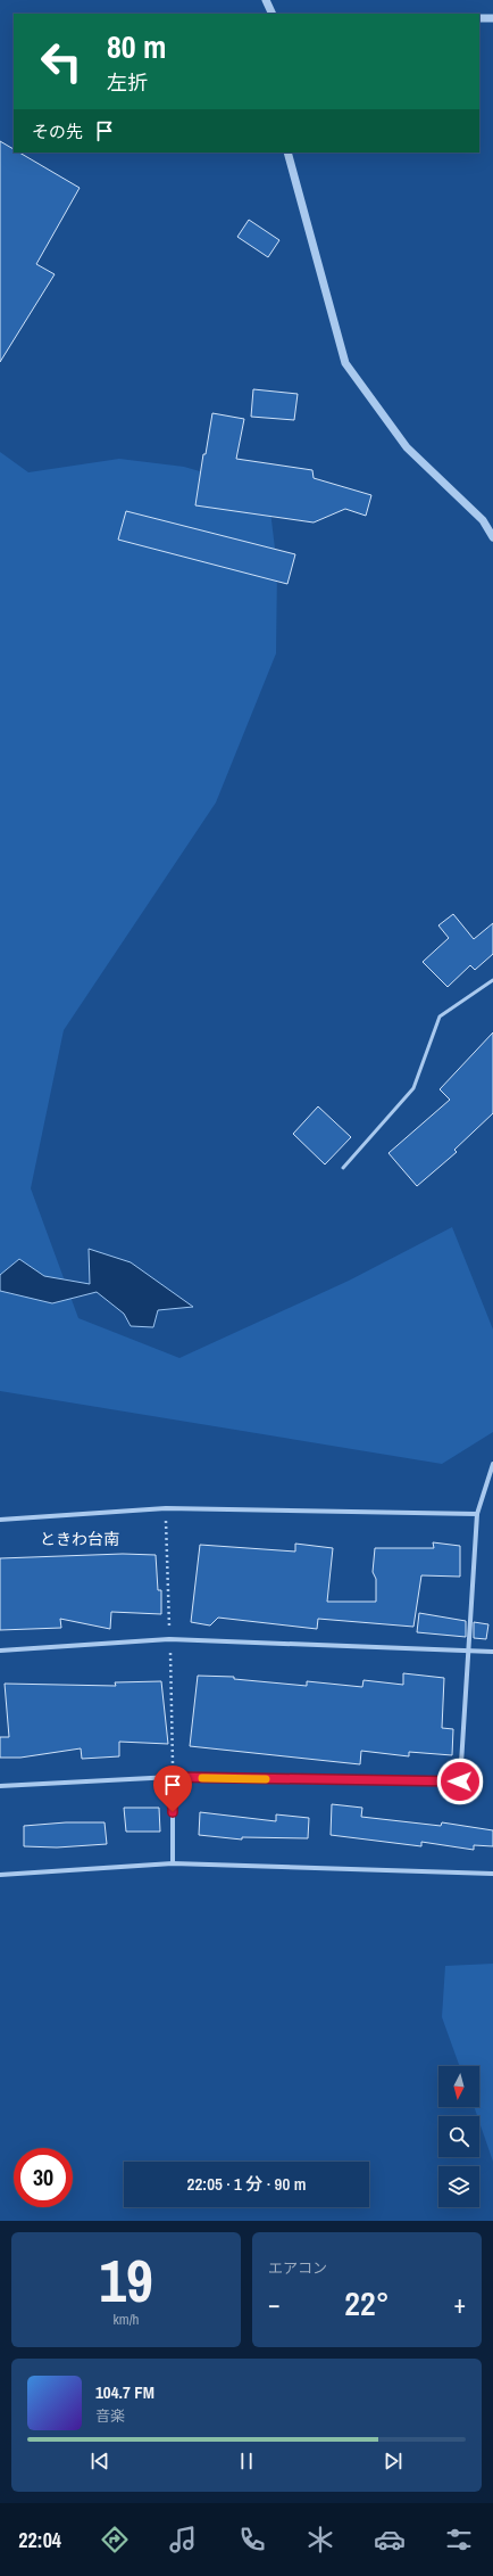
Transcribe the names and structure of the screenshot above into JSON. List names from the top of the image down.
{
  "districts": ["ときわ台南"],
  "north": "bottom",
  "page": {
    "turn": ["80 m", "左折"],
    "then": "その先",
    "limit": "30",
    "trip": "22:05 · 1 分 · 90 m",
    "tile": [
      ["19", "km/h"],
      "エアコン"
    ],
    "heat": ["−", "22°", "+"],
    "song": ["104.7 FM", "音楽"],
    "tabs": "22:04"
  }
}
